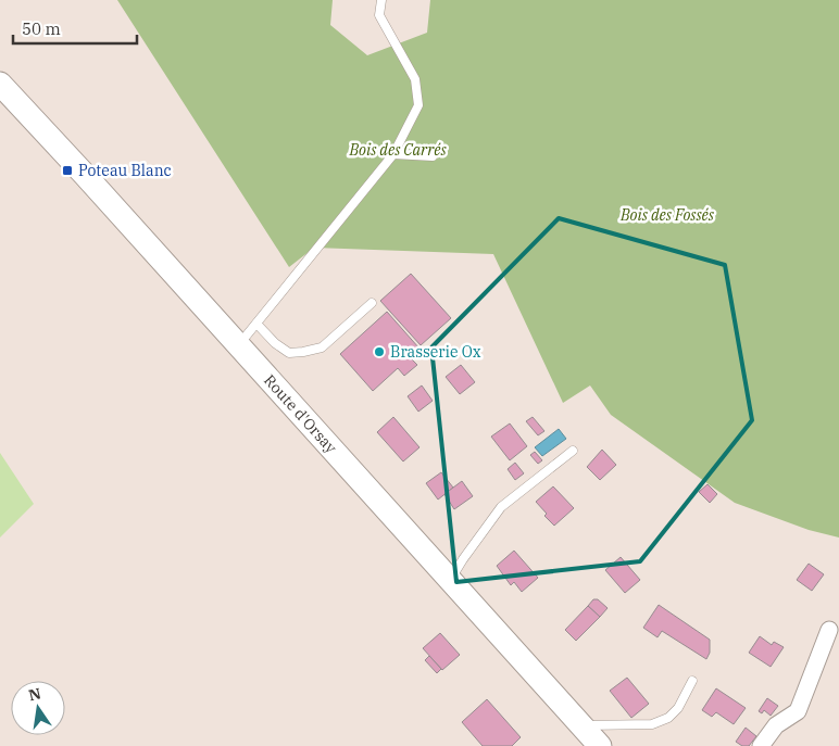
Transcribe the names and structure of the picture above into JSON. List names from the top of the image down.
{
  "streets": {
    "main road": ["Route d'Orsay"]
  },
  "parks": ["Bois des Carrés", "Bois des Fossés"],
  "places": {
    "transit": ["Poteau Blanc"],
    "other": ["Brasserie Ox"]
  },
  "scale_bar": "50 m",
  "north": "top"
}
